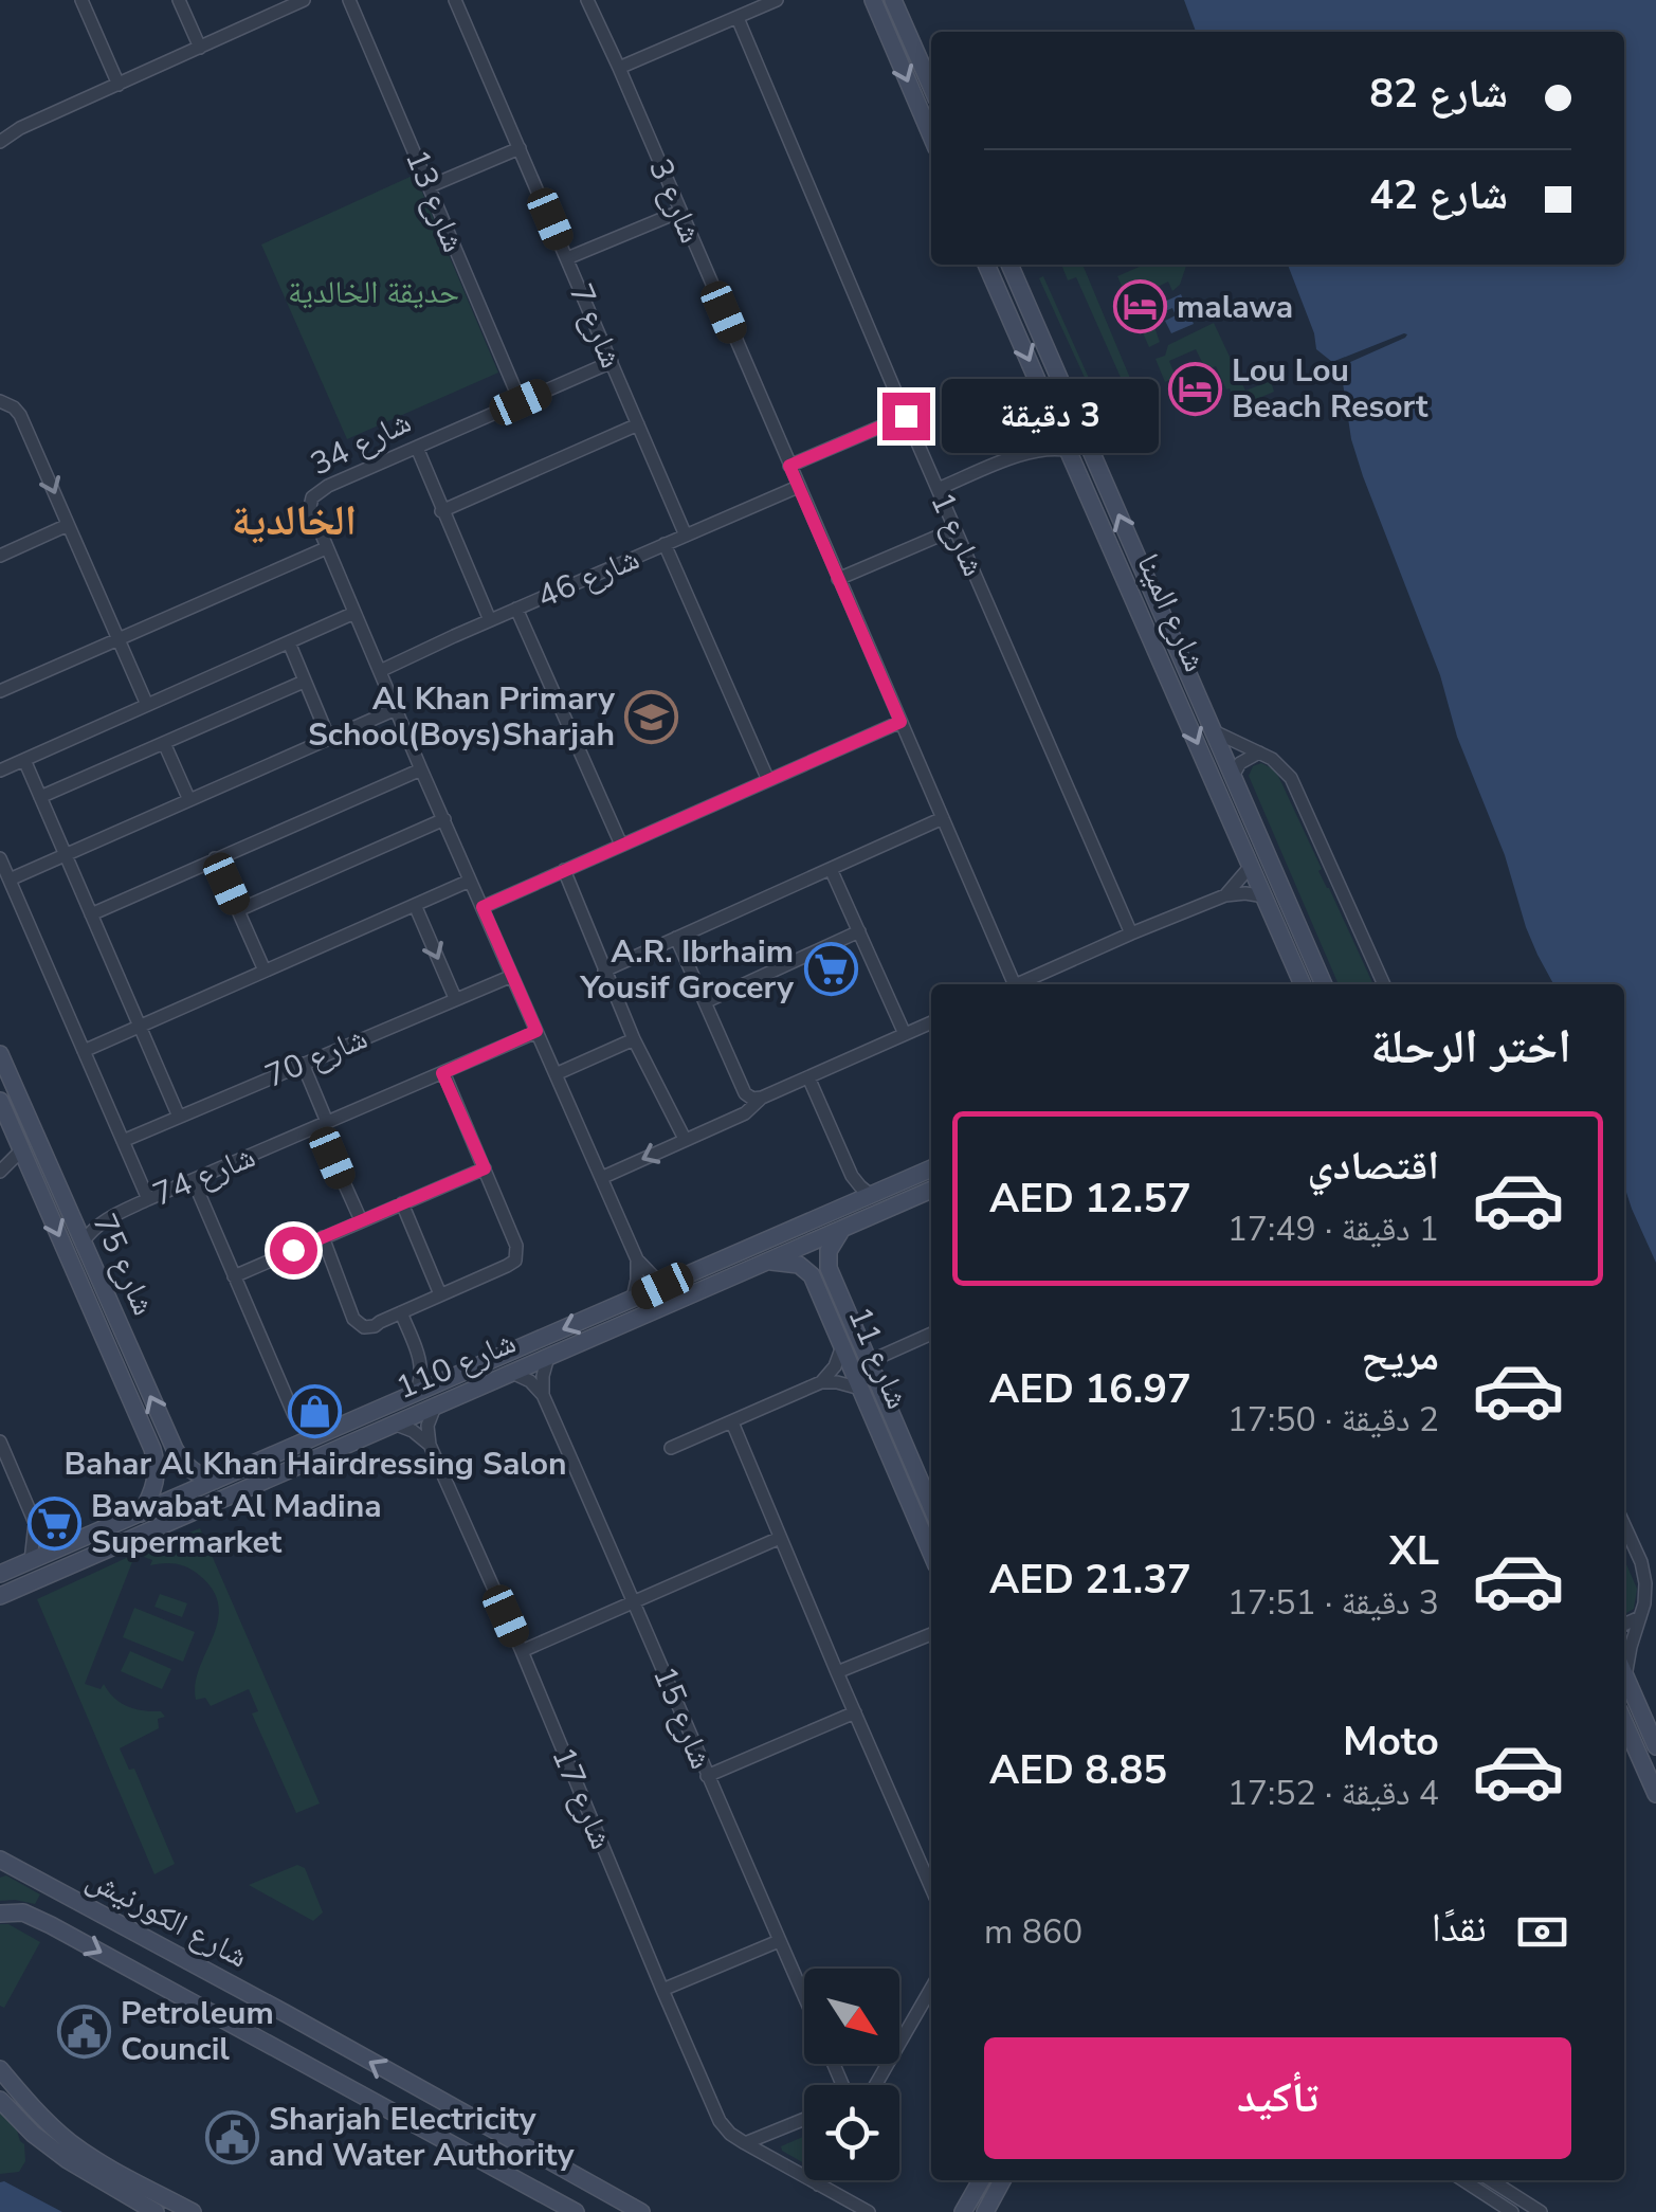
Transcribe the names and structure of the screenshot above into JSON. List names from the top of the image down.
{
  "streets": {
    "main road": [
      "شارع المينا",
      "شارع 75",
      "شارع 11",
      "شارع 110",
      "شارع الكورنيش"
    ],
    "street": [
      "شارع 13",
      "شارع 3",
      "شارع 7",
      "شارع 34",
      "شارع 1",
      "شارع 46",
      "شارع 70",
      "شارع 74",
      "شارع 15",
      "شارع 17"
    ]
  },
  "crossings": [
    ["شارع 13", "شارع 34"],
    ["شارع 3", "شارع 46"],
    ["شارع 7", "شارع 34"],
    ["شارع 7", "شارع 46"],
    ["شارع 34", "شارع 46"],
    ["شارع 34", "شارع 70"],
    ["شارع 34", "شارع 74"],
    ["شارع 34", "شارع 110"],
    ["شارع 74", "شارع 75"],
    ["شارع 11", "شارع 110"]
  ],
  "districts": ["الخالدية"],
  "parks": ["حديقة الخالدية"],
  "places": {
    "hotel": ["malawa", "Lou Lou Beach Resort"],
    "school or university": ["Al Khan Primary School(Boys)Sharjah"],
    "supermarket": ["A.R. Ibrhaim Yousif Grocery", "Bawabat Al Madina Supermarket"],
    "shop": ["Bahar Al Khan Hairdressing Salon"],
    "public building": ["Petroleum Council", "Sharjah Electricity and Water Authority"]
  },
  "north": "bottom right",
  "page": {
    "banner": ["شارع 82", "شارع 42"],
    "bubble": "3 دقيقة",
    "heading": "اختر الرحلة",
    "list": [
      {
        "name": "اقتصادي",
        "note": "1 دقيقة · 17:49",
        "value": "AED 12.57"
      },
      {
        "name": "مريح",
        "note": "2 دقيقة · 17:50",
        "value": "AED 16.97"
      },
      {
        "name": "XL",
        "note": "3 دقيقة · 17:51",
        "value": "AED 21.37"
      },
      {
        "name": "Moto",
        "note": "4 دقيقة · 17:52",
        "value": "AED 8.85"
      }
    ],
    "pay": ["نقدًا", "860 m"],
    "buttons": "تأكيد"
  }
}
